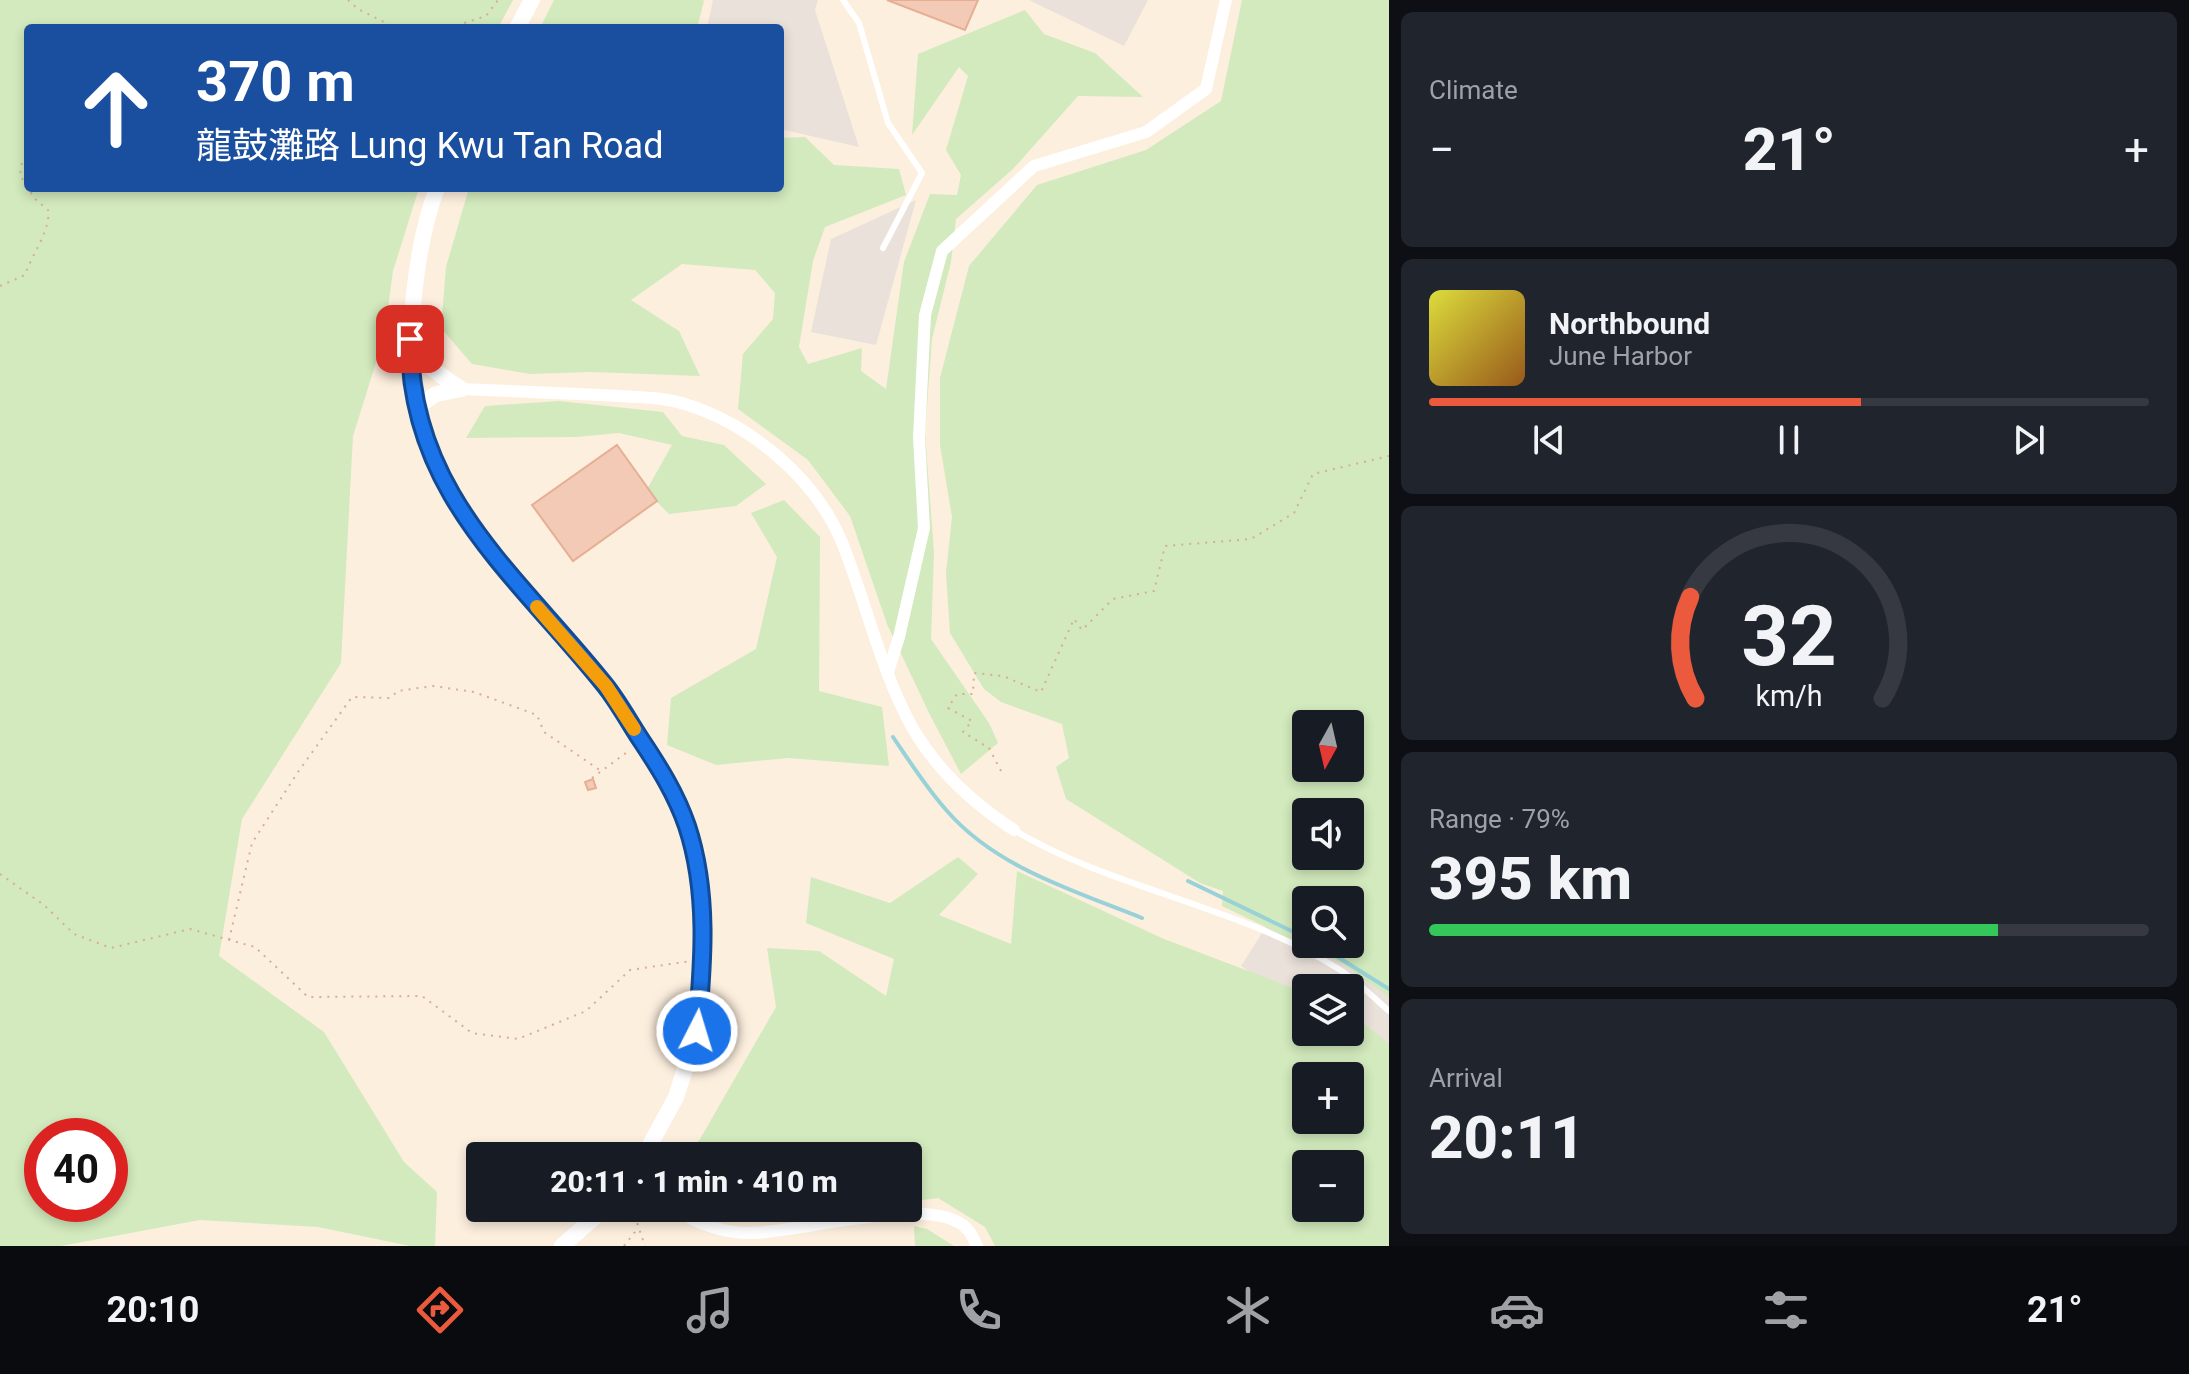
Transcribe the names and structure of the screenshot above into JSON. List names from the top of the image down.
{
  "north": "bottom",
  "page": {
    "tile": [
      "Climate",
      ["Range · 79%", "395 km"],
      ["Arrival", "20:11"]
    ],
    "turn": ["370 m", "龍鼓灘路 Lung Kwu Tan Road"],
    "heat": ["−", "21°", "+"],
    "song": ["Northbound", "June Harbor"],
    "map_buttons": ["+", "−"],
    "limit": "40",
    "trip": "20:11 · 1 min · 410 m",
    "tabs": ["20:10", "21°"],
    "gauge": ["32", "km/h"]
  }
}
